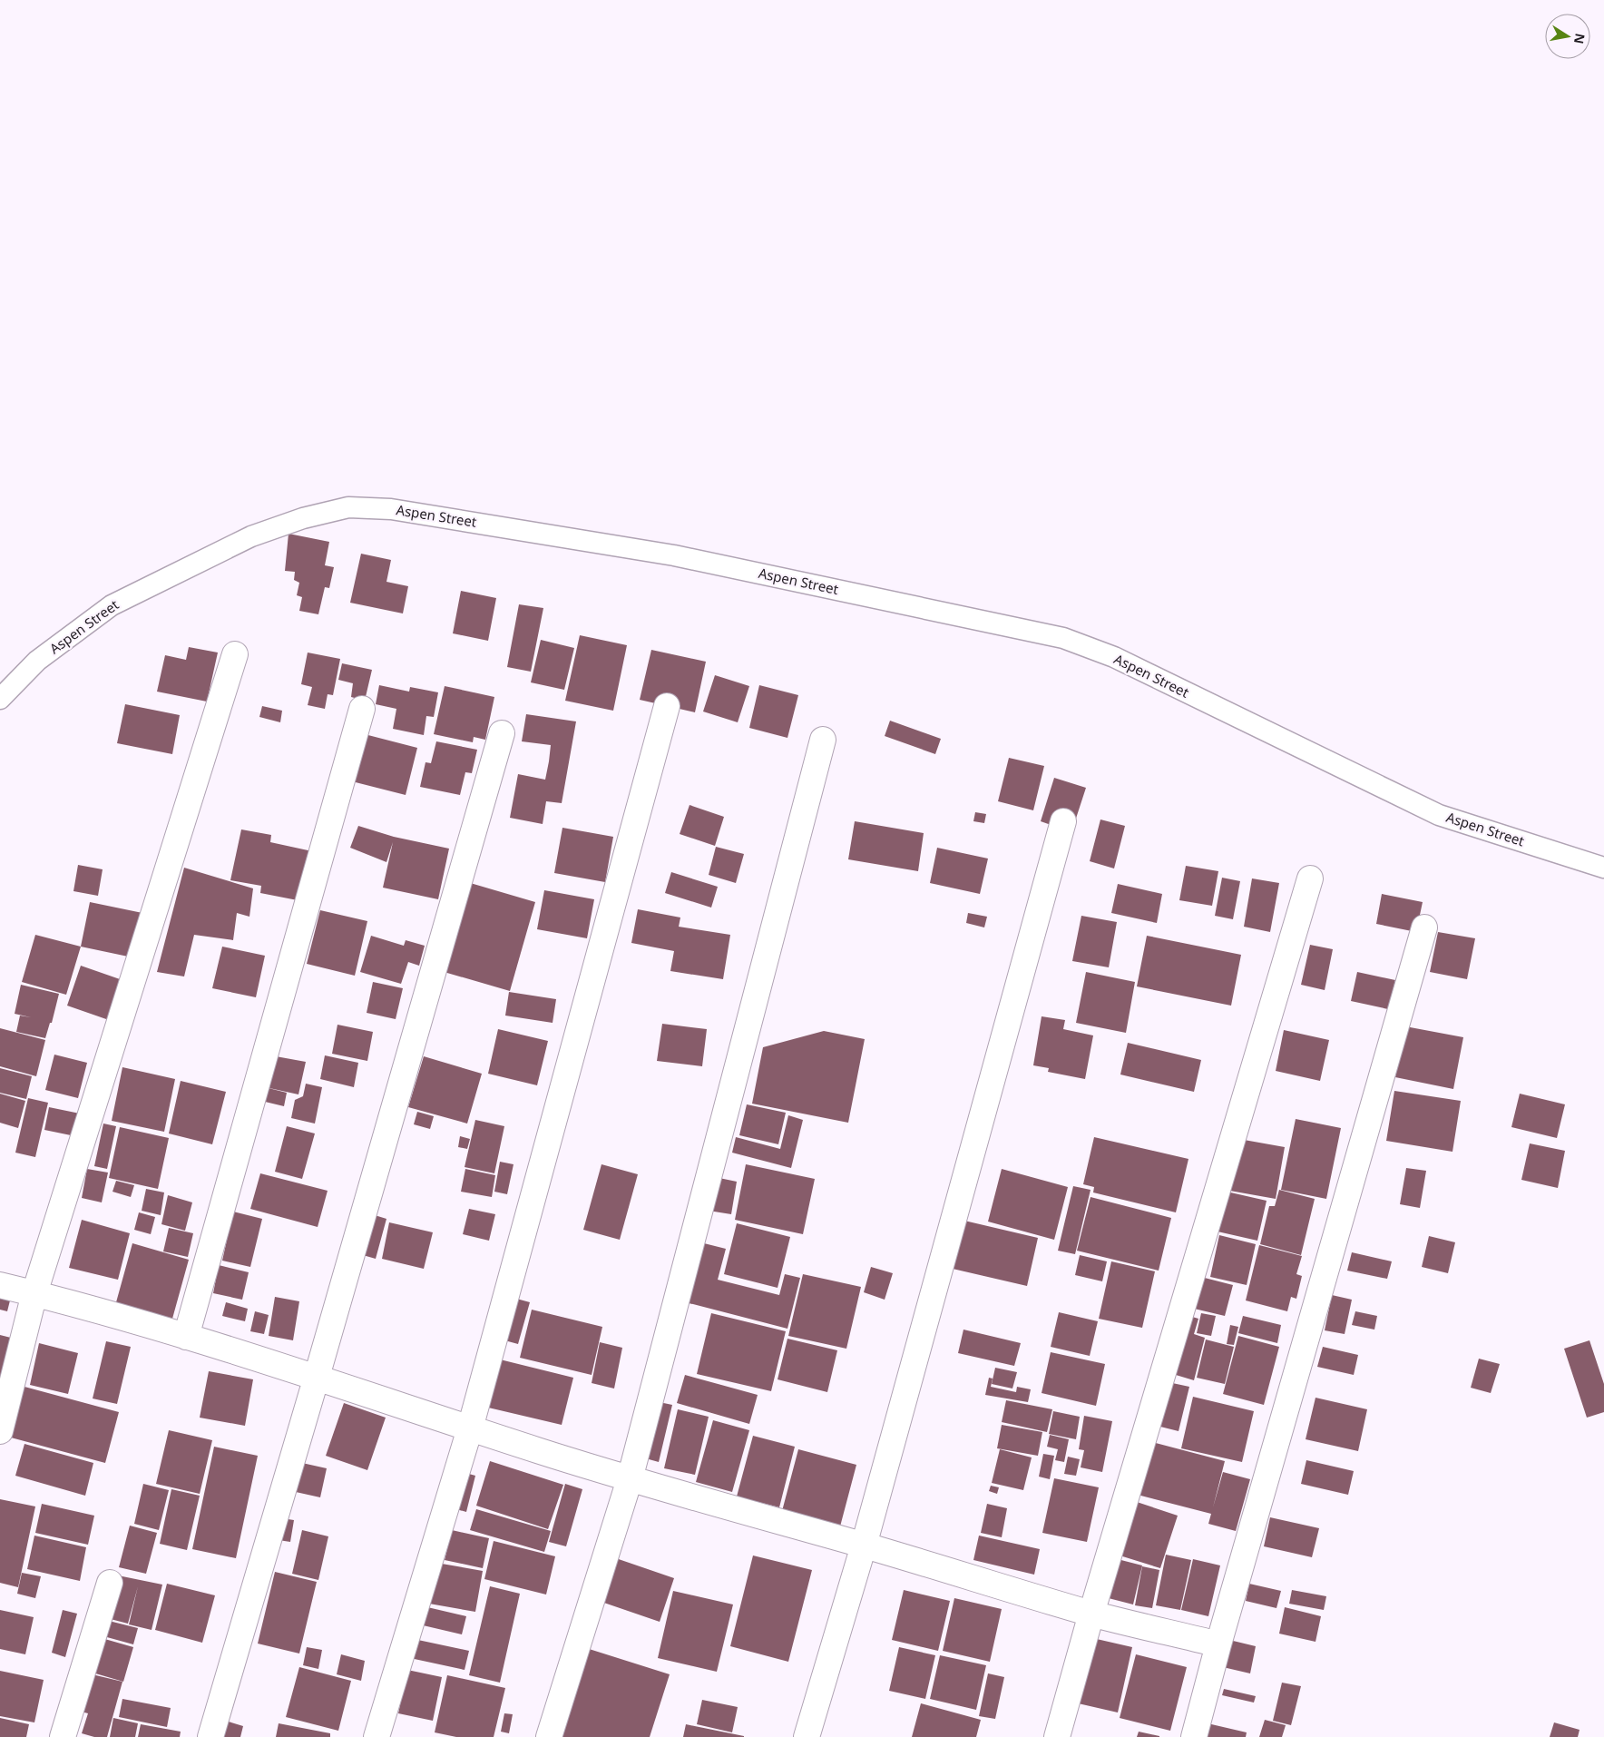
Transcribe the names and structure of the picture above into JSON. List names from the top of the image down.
{
  "streets": {
    "lane": ["Aspen Street"]
  },
  "north": "right"
}
